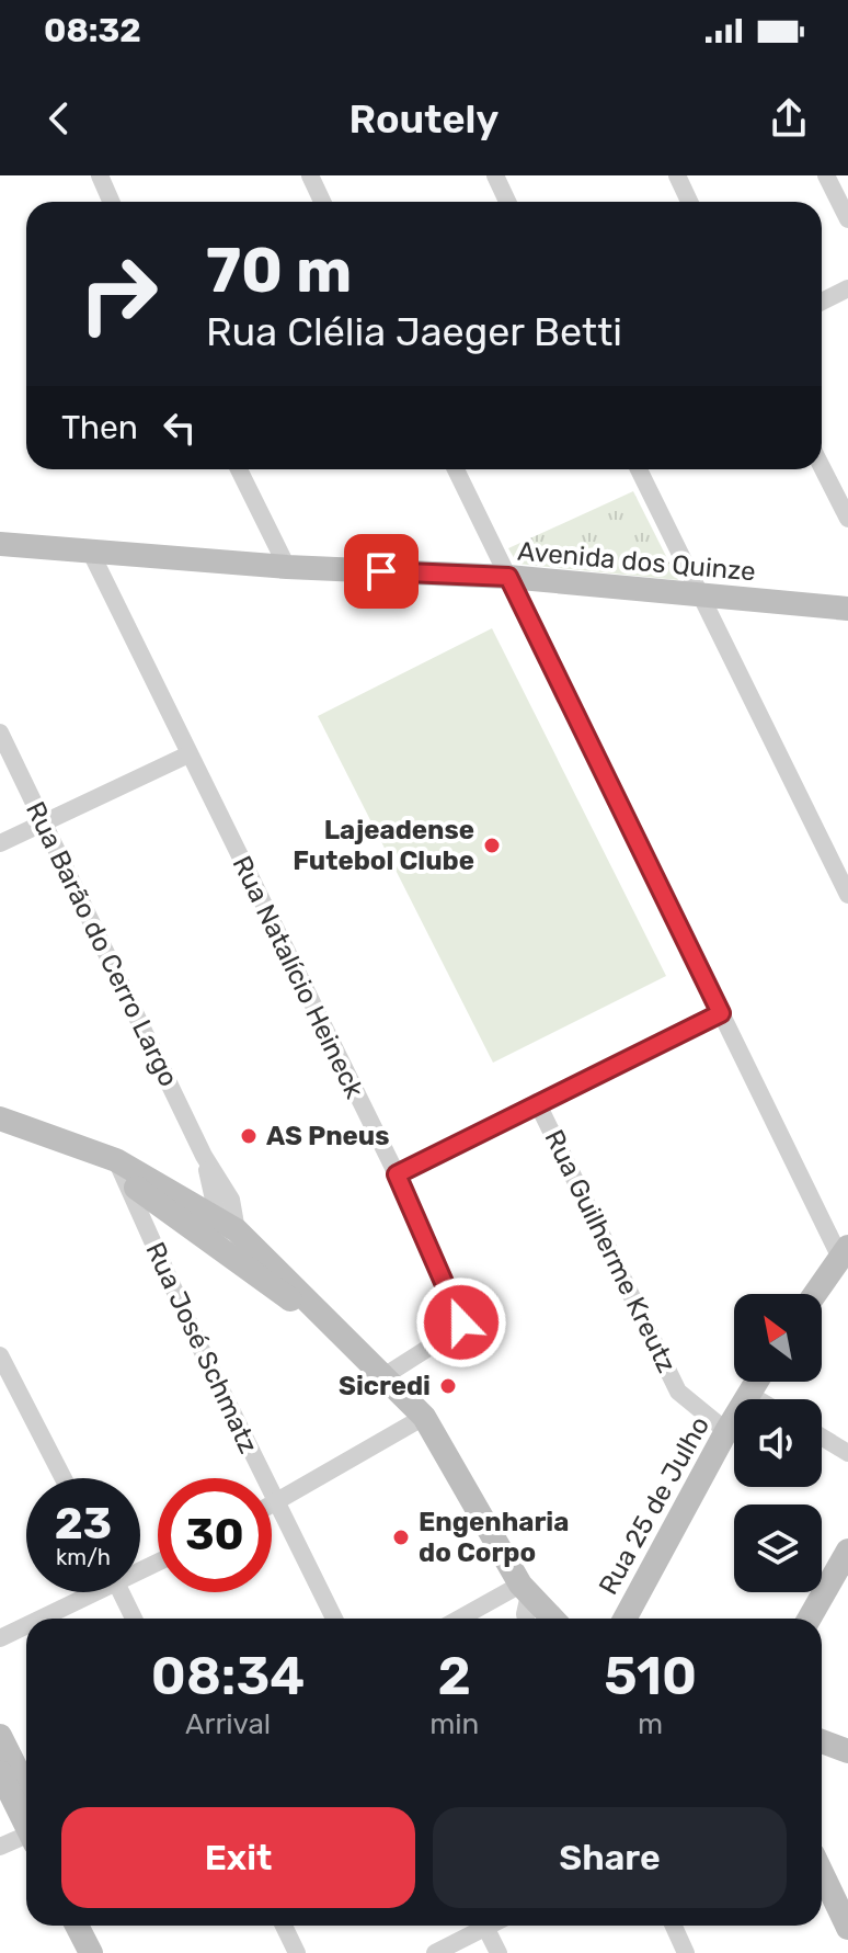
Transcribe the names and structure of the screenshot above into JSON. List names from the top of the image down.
{
  "streets": {
    "street": [
      "Avenida dos Quinze",
      "Rua Barão do Cerro Largo",
      "Rua Natalício Heineck",
      "Rua Guilherme Kreutz",
      "Rua José Schmatz",
      "Rua 25 de Julho"
    ]
  },
  "crossings": [
    ["Avenida dos Quinze", "Rua Natalício Heineck"],
    ["Rua Guilherme Kreutz", "Rua 25 de Julho"]
  ],
  "places": [
    "Lajeadense Futebol Clube",
    "AS Pneus",
    "Sicredi",
    "Engenharia do Corpo"
  ],
  "north": "top left",
  "page": {
    "status": "08:32",
    "header": "Routely",
    "turn": ["70 m", "Rua Clélia Jaeger Betti"],
    "then": "Then",
    "speed": "23 km/h",
    "limit": "30",
    "eta": [
      "08:34",
      "Arrival",
      "2",
      "min",
      "510",
      "m"
    ],
    "buttons": ["Exit", "Share"]
  }
}
